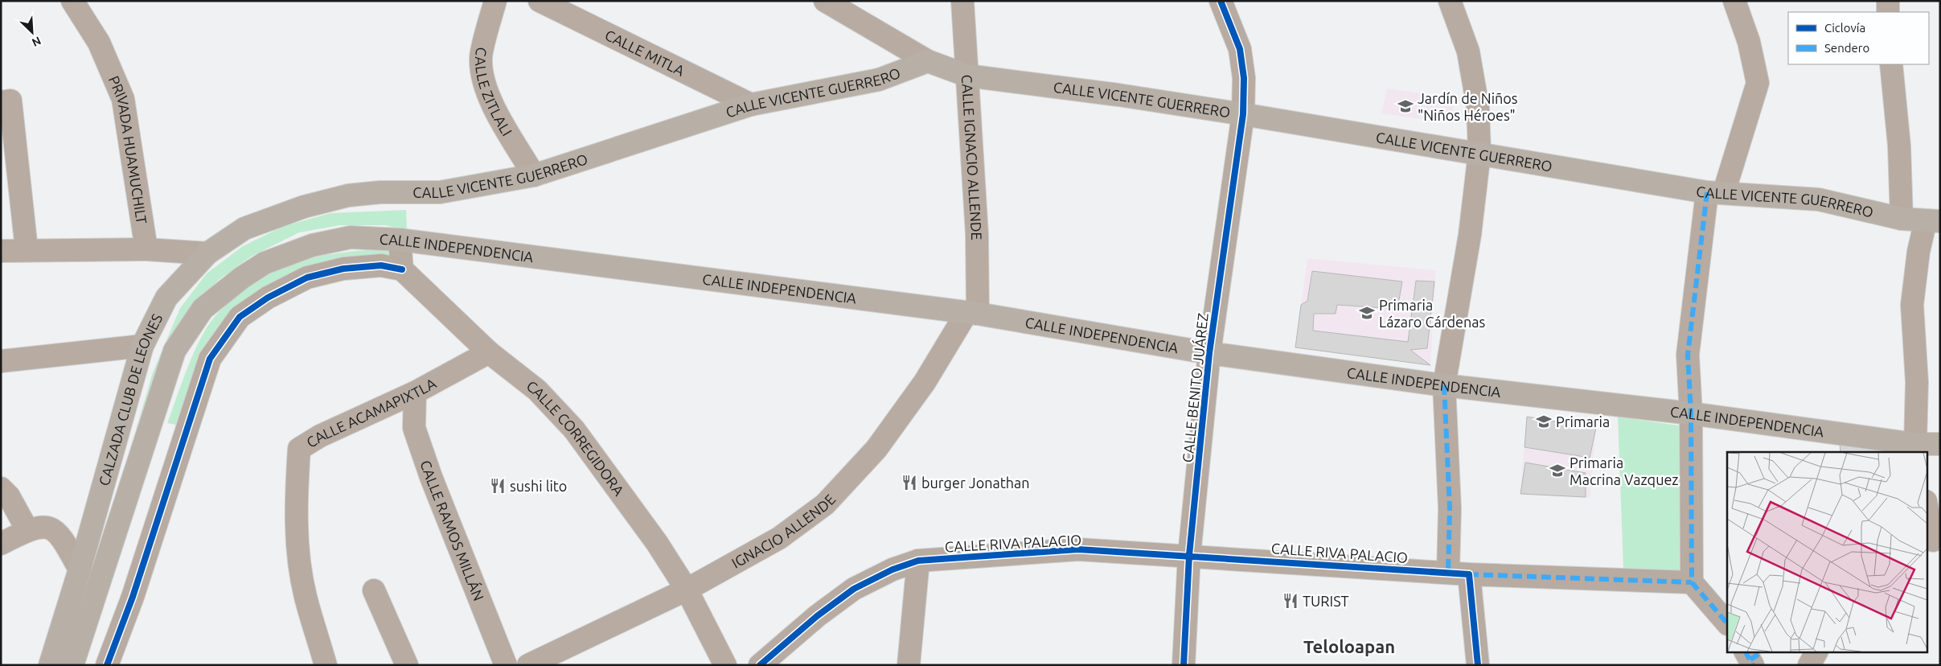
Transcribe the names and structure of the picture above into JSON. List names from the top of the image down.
{
  "streets": {
    "main road": ["CALLE VICENTE GUERRERO", "CALLE INDEPENDENCIA", "CALZADA CLUB DE LEONES"],
    "street": [
      "CALLE MITLA",
      "CALLE ZITLALI",
      "PRIVADA HUAMUCHILT",
      "CALLE IGNACIO ALLENDE",
      "CALLE BENITO JUÁREZ",
      "CALLE ACAMAPIXTLA",
      "CALLE CORREGIDORA",
      "IGNACIO ALLENDE",
      "CALLE RAMOS MILLÁN",
      "CALLE RIVA PALACIO"
    ]
  },
  "crossings": [
    ["CALLE MITLA", "CALLE VICENTE GUERRERO"],
    ["CALLE ZITLALI", "CALLE VICENTE GUERRERO"],
    ["CALLE VICENTE GUERRERO", "CALLE IGNACIO ALLENDE"],
    ["CALLE VICENTE GUERRERO", "CALLE BENITO JUÁREZ"],
    ["CALLE VICENTE GUERRERO", "CALZADA CLUB DE LEONES"],
    ["CALLE IGNACIO ALLENDE", "CALLE INDEPENDENCIA"],
    ["CALLE IGNACIO ALLENDE", "IGNACIO ALLENDE"],
    ["CALLE INDEPENDENCIA", "CALLE BENITO JUÁREZ"],
    ["CALLE INDEPENDENCIA", "CALZADA CLUB DE LEONES"],
    ["CALLE INDEPENDENCIA", "IGNACIO ALLENDE"],
    ["CALLE BENITO JUÁREZ", "CALLE RIVA PALACIO"],
    ["CALLE ACAMAPIXTLA", "CALLE CORREGIDORA"],
    ["CALLE ACAMAPIXTLA", "CALLE RAMOS MILLÁN"],
    ["CALLE CORREGIDORA", "IGNACIO ALLENDE"]
  ],
  "districts": ["Teloloapan"],
  "places": {
    "school or university": [
      "Jardín de Niños \"Niños Héroes\"",
      "Primaria Lázaro Cárdenas",
      "Primaria",
      "Primaria Macrina Vazquez"
    ],
    "restaurant": ["burger Jonathan", "sushi lito", "TURIST"]
  },
  "legend": ["Ciclovía", "Sendero"],
  "north": "bottom right"
}
